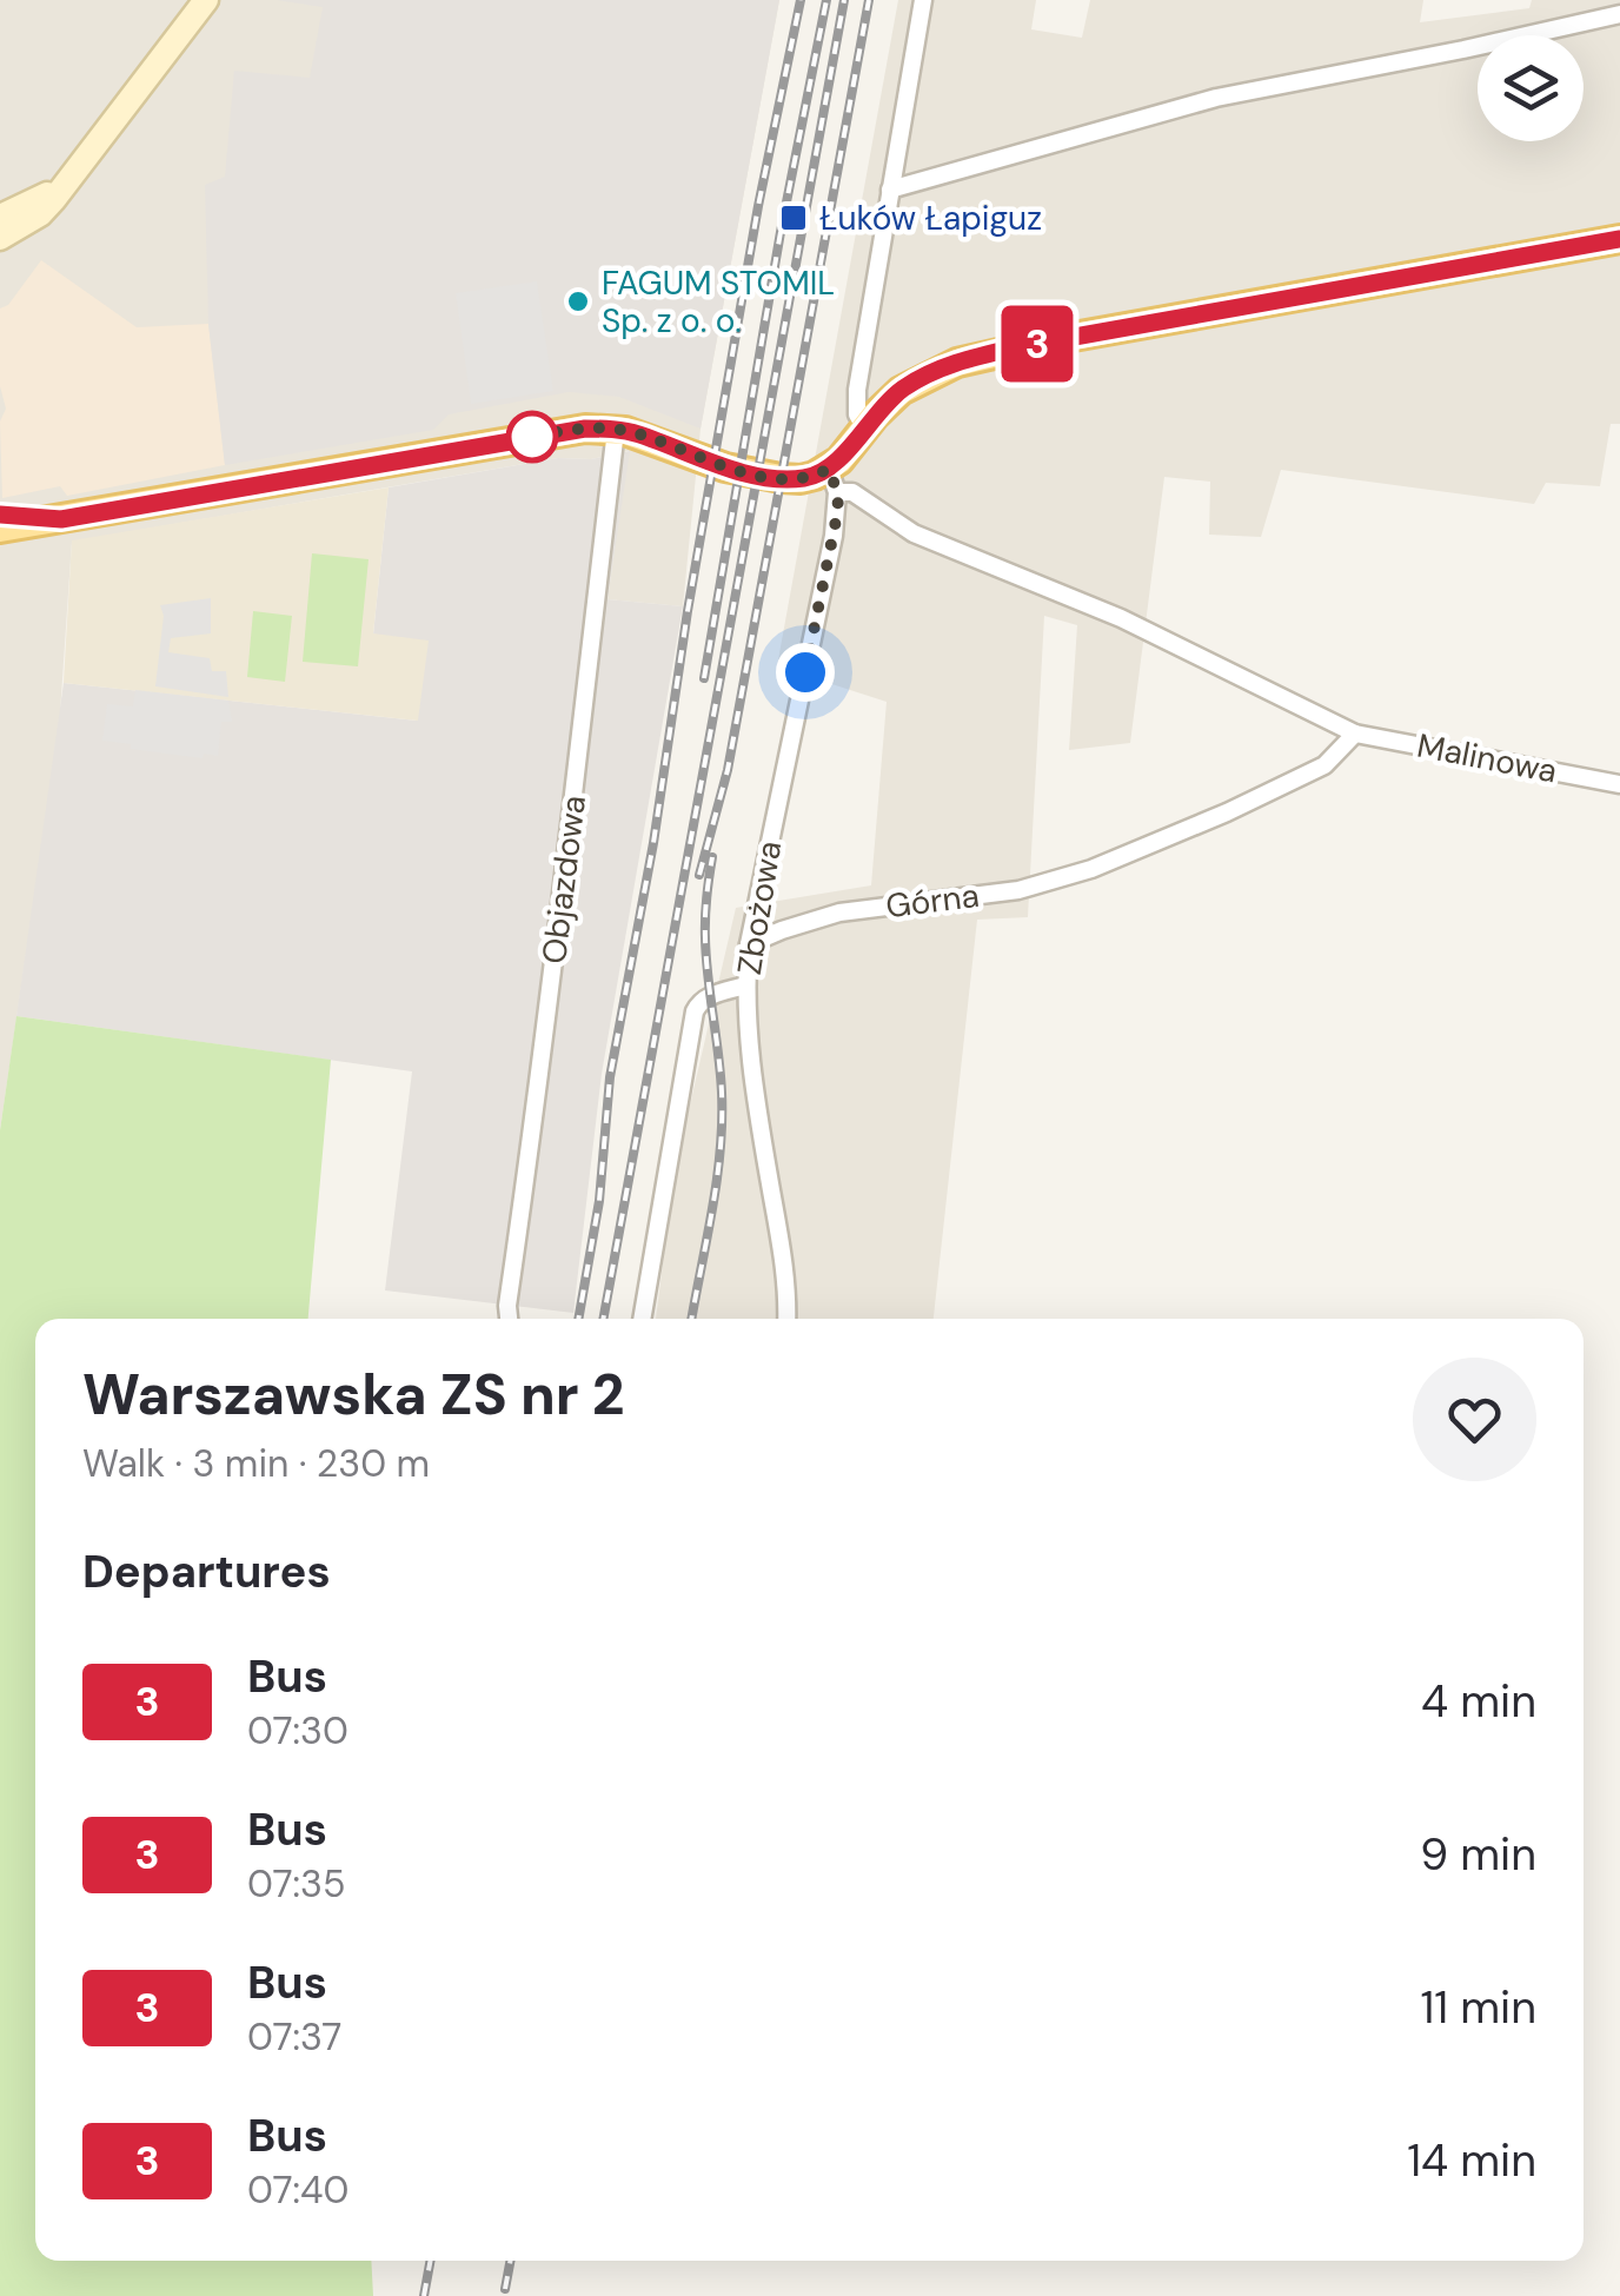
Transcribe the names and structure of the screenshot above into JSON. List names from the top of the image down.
{
  "streets": {
    "street": [
      "Malinowa",
      "Objazdowa",
      "Górna",
      "Zbożowa"
    ]
  },
  "crossings": [
    ["Malinowa", "Górna"],
    ["Malinowa", "Zbożowa"],
    ["Górna", "Zbożowa"]
  ],
  "places": {
    "transit": ["Łuków Łapiguz"],
    "other": ["FAGUM STOMIL Sp. z o. o."]
  },
  "lines": ["bus line 3"],
  "page": {
    "on_map": "3",
    "heading": [
      ["Warszawska ZS nr 2", "Walk · 3 min · 230 m"],
      "Departures"
    ],
    "list": [
      {
        "mark": "3",
        "name": "Bus",
        "note": "07:30",
        "value": "4 min"
      },
      {
        "mark": "3",
        "name": "Bus",
        "note": "07:35",
        "value": "9 min"
      },
      {
        "mark": "3",
        "name": "Bus",
        "note": "07:37",
        "value": "11 min"
      },
      {
        "mark": "3",
        "name": "Bus",
        "note": "07:40",
        "value": "14 min"
      }
    ]
  }
}
